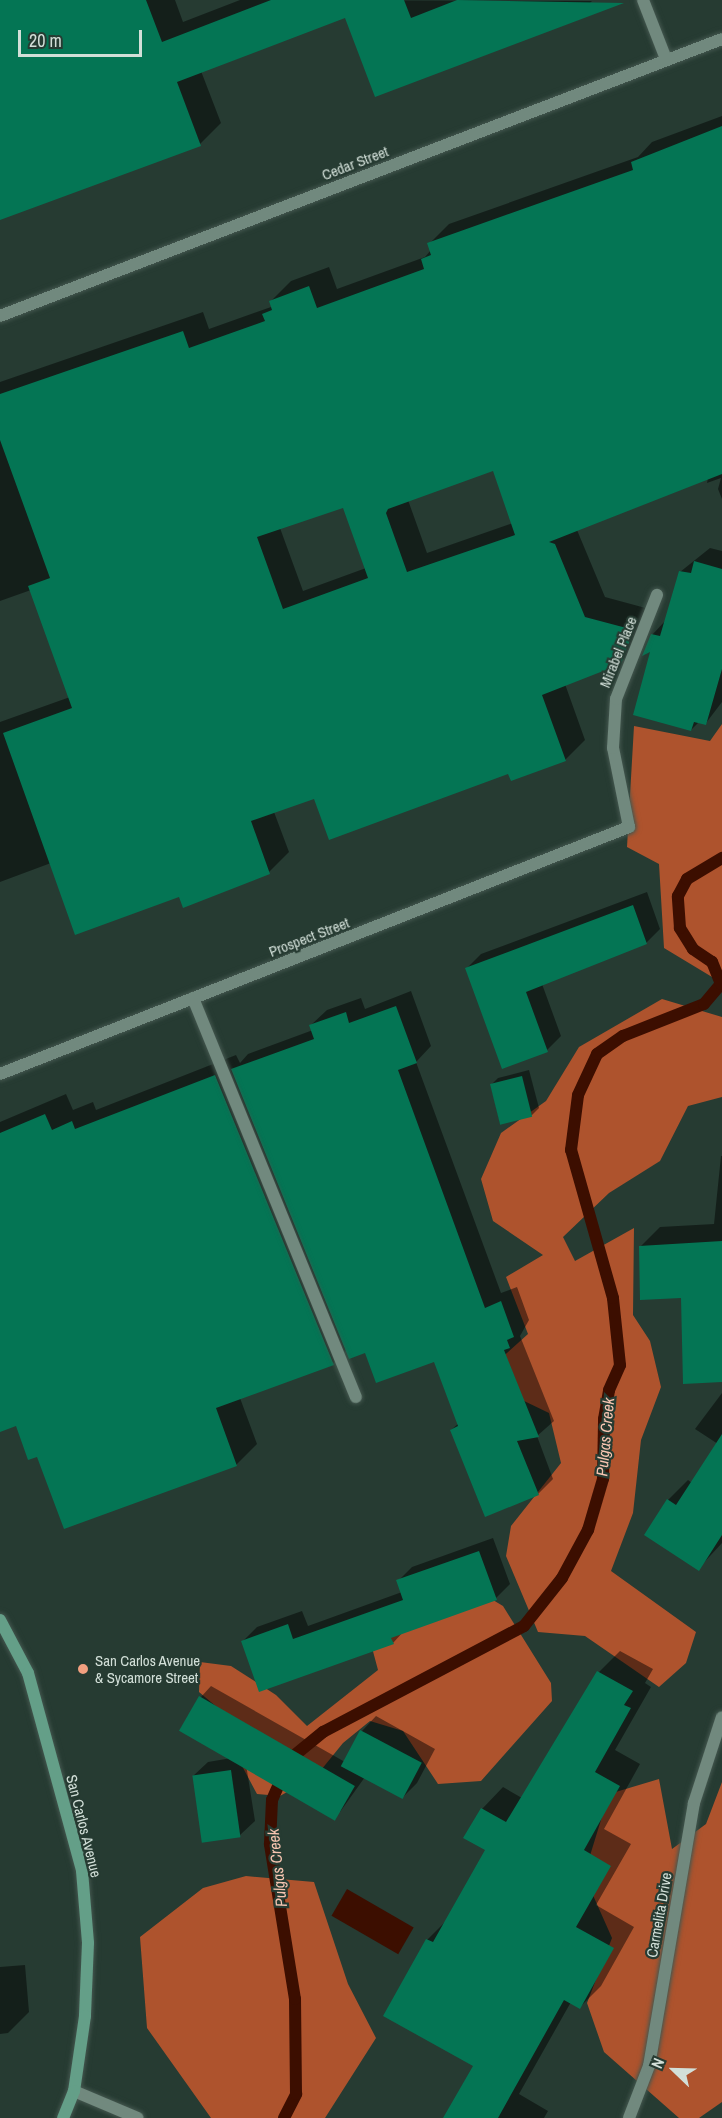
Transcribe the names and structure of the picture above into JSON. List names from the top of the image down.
{
  "streets": {
    "main road": ["San Carlos Avenue"],
    "street": [
      "Cedar Street",
      "Mirabel Place",
      "Prospect Street",
      "Carmelita Drive"
    ]
  },
  "crossings": [
    ["Mirabel Place", "Prospect Street"]
  ],
  "water": ["Pulgas Creek"],
  "places": ["San Carlos Avenue & Sycamore Street"],
  "scale_bar": "20 m",
  "north": "top left"
}
